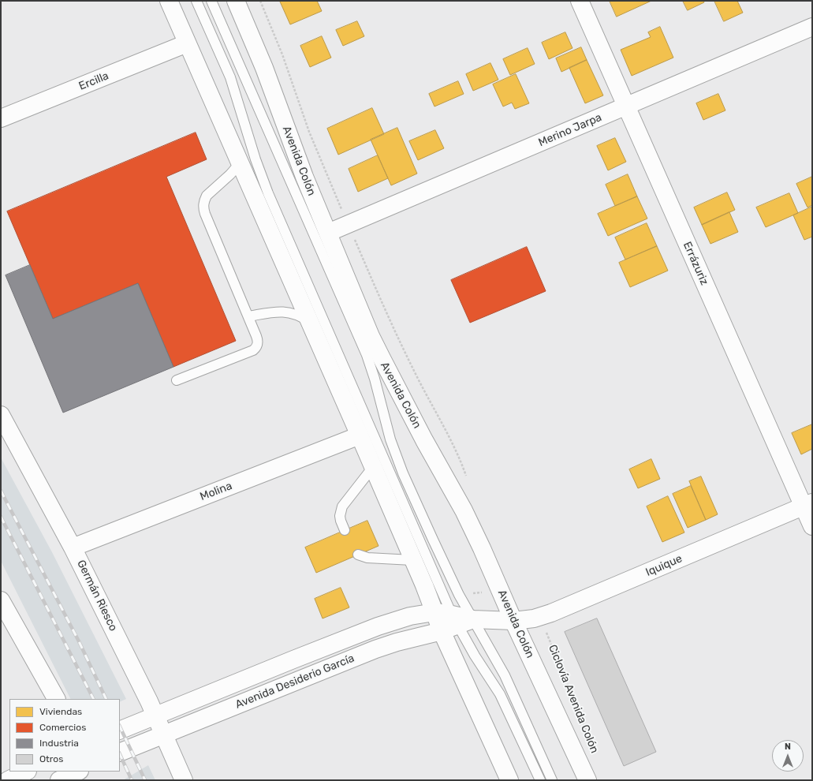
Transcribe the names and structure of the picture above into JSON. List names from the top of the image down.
{
  "streets": {
    "main road": [
      "Ercilla",
      "Merino Jarpa",
      "Avenida Colón",
      "Errázuriz",
      "Molina",
      "Iquique",
      "Germán Riesco",
      "Avenida Desiderio García"
    ],
    "path": ["Ciclovía Avenida Colón"]
  },
  "crossings": [
    ["Merino Jarpa", "Avenida Colón"],
    ["Merino Jarpa", "Errázuriz"],
    ["Avenida Colón", "Iquique"],
    ["Avenida Colón", "Avenida Desiderio García"],
    ["Errázuriz", "Iquique"],
    ["Molina", "Germán Riesco"],
    ["Iquique", "Avenida Desiderio García"],
    ["Iquique", "Ciclovía Avenida Colón"],
    ["Germán Riesco", "Avenida Desiderio García"]
  ],
  "legend": [
    "Viviendas",
    "Comercios",
    "Industria",
    "Otros"
  ],
  "north": "top"
}
